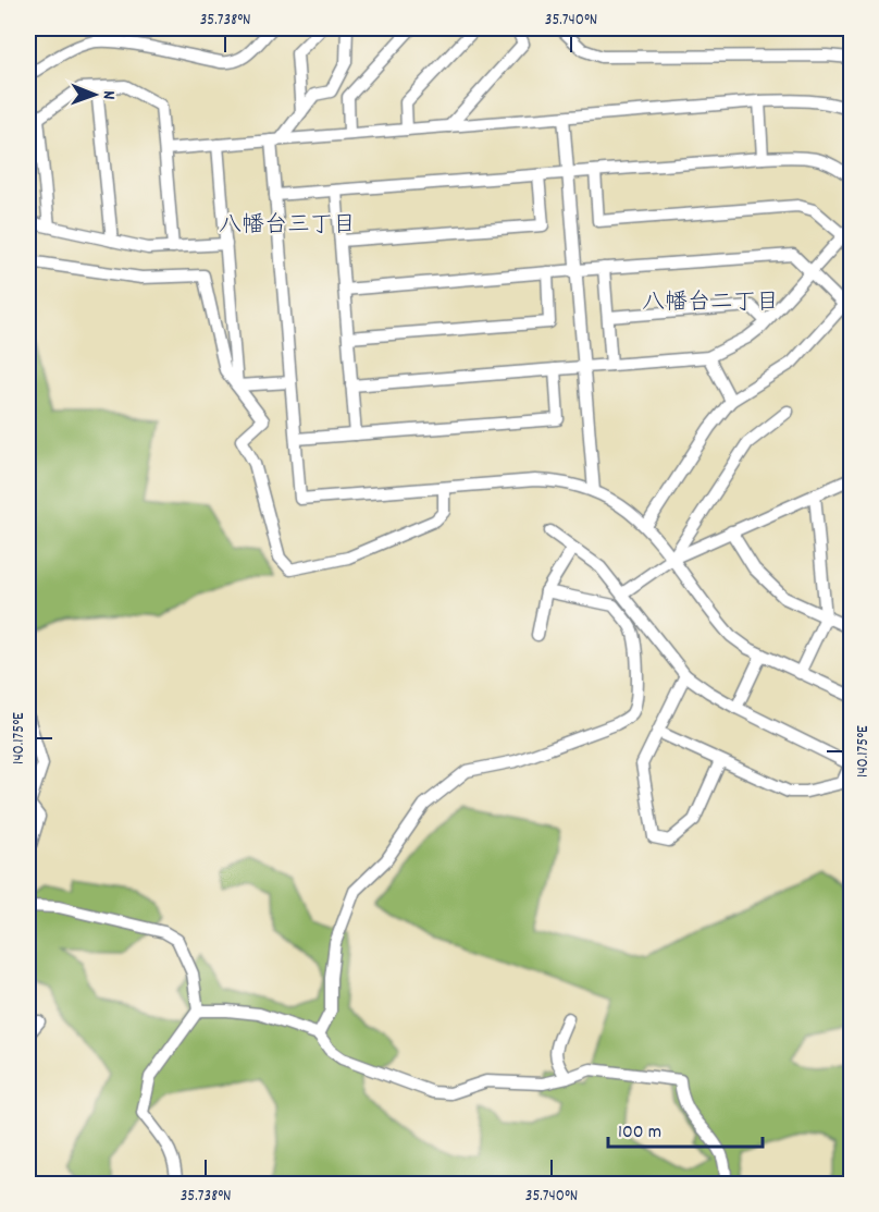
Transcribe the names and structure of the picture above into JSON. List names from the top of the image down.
{
  "districts": ["八幡台三丁目", "八幡台二丁目"],
  "scale_bar": "100 m",
  "north": "right",
  "coordinates": ["35.738°N", "35.740°N", "140.175°E"]
}
